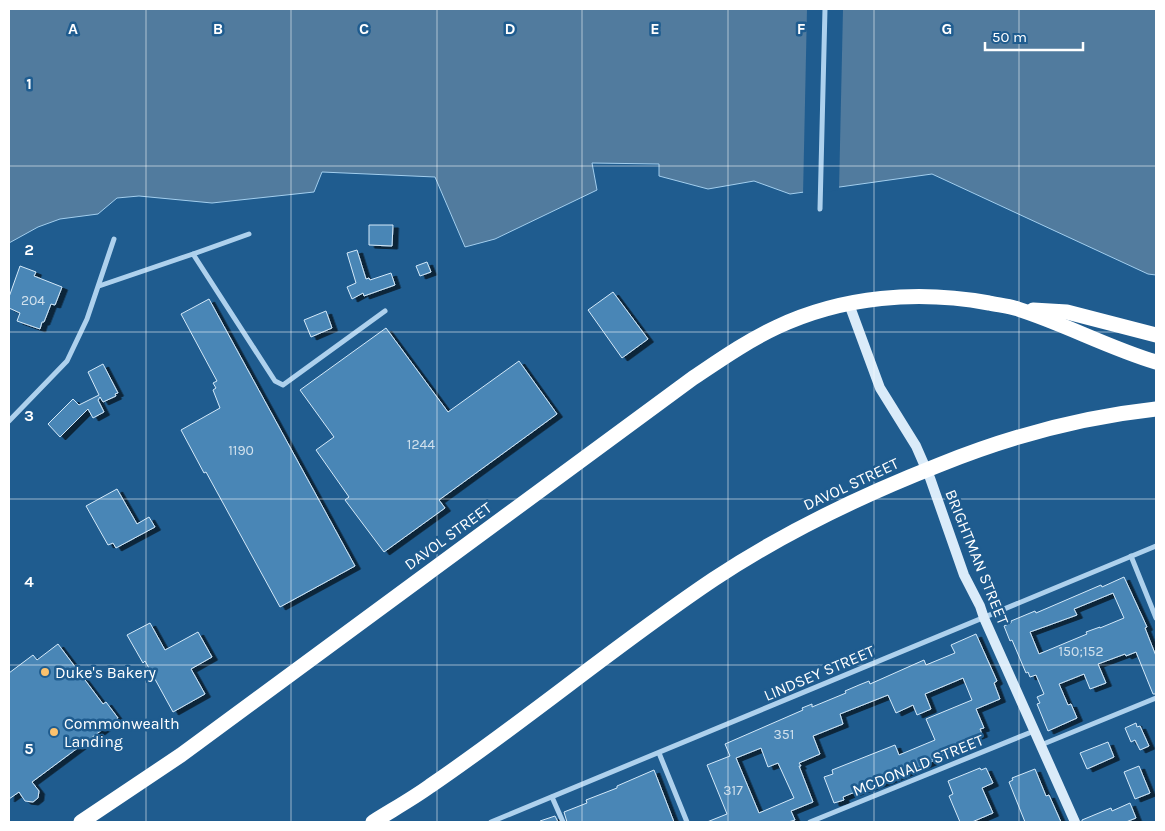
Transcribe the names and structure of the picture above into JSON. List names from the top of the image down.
{
  "streets": {
    "highway": ["DAVOL STREET"],
    "main road": ["BRIGHTMAN STREET"],
    "street": ["LINDSEY STREET", "MCDONALD STREET"]
  },
  "crossings": [
    ["DAVOL STREET", "BRIGHTMAN STREET"],
    ["BRIGHTMAN STREET", "LINDSEY STREET"],
    ["BRIGHTMAN STREET", "MCDONALD STREET"]
  ],
  "places": ["Duke's Bakery", "Commonwealth Landing"],
  "house_numbers": [
    "204",
    "1244",
    "1190",
    "150;152",
    "351",
    "317"
  ],
  "scale_bar": "50 m",
  "grid": {
    "columns": [
      "A",
      "B",
      "C",
      "D",
      "E",
      "F",
      "G"
    ],
    "rows": [
      "1",
      "2",
      "3",
      "4",
      "5"
    ]
  }
}
